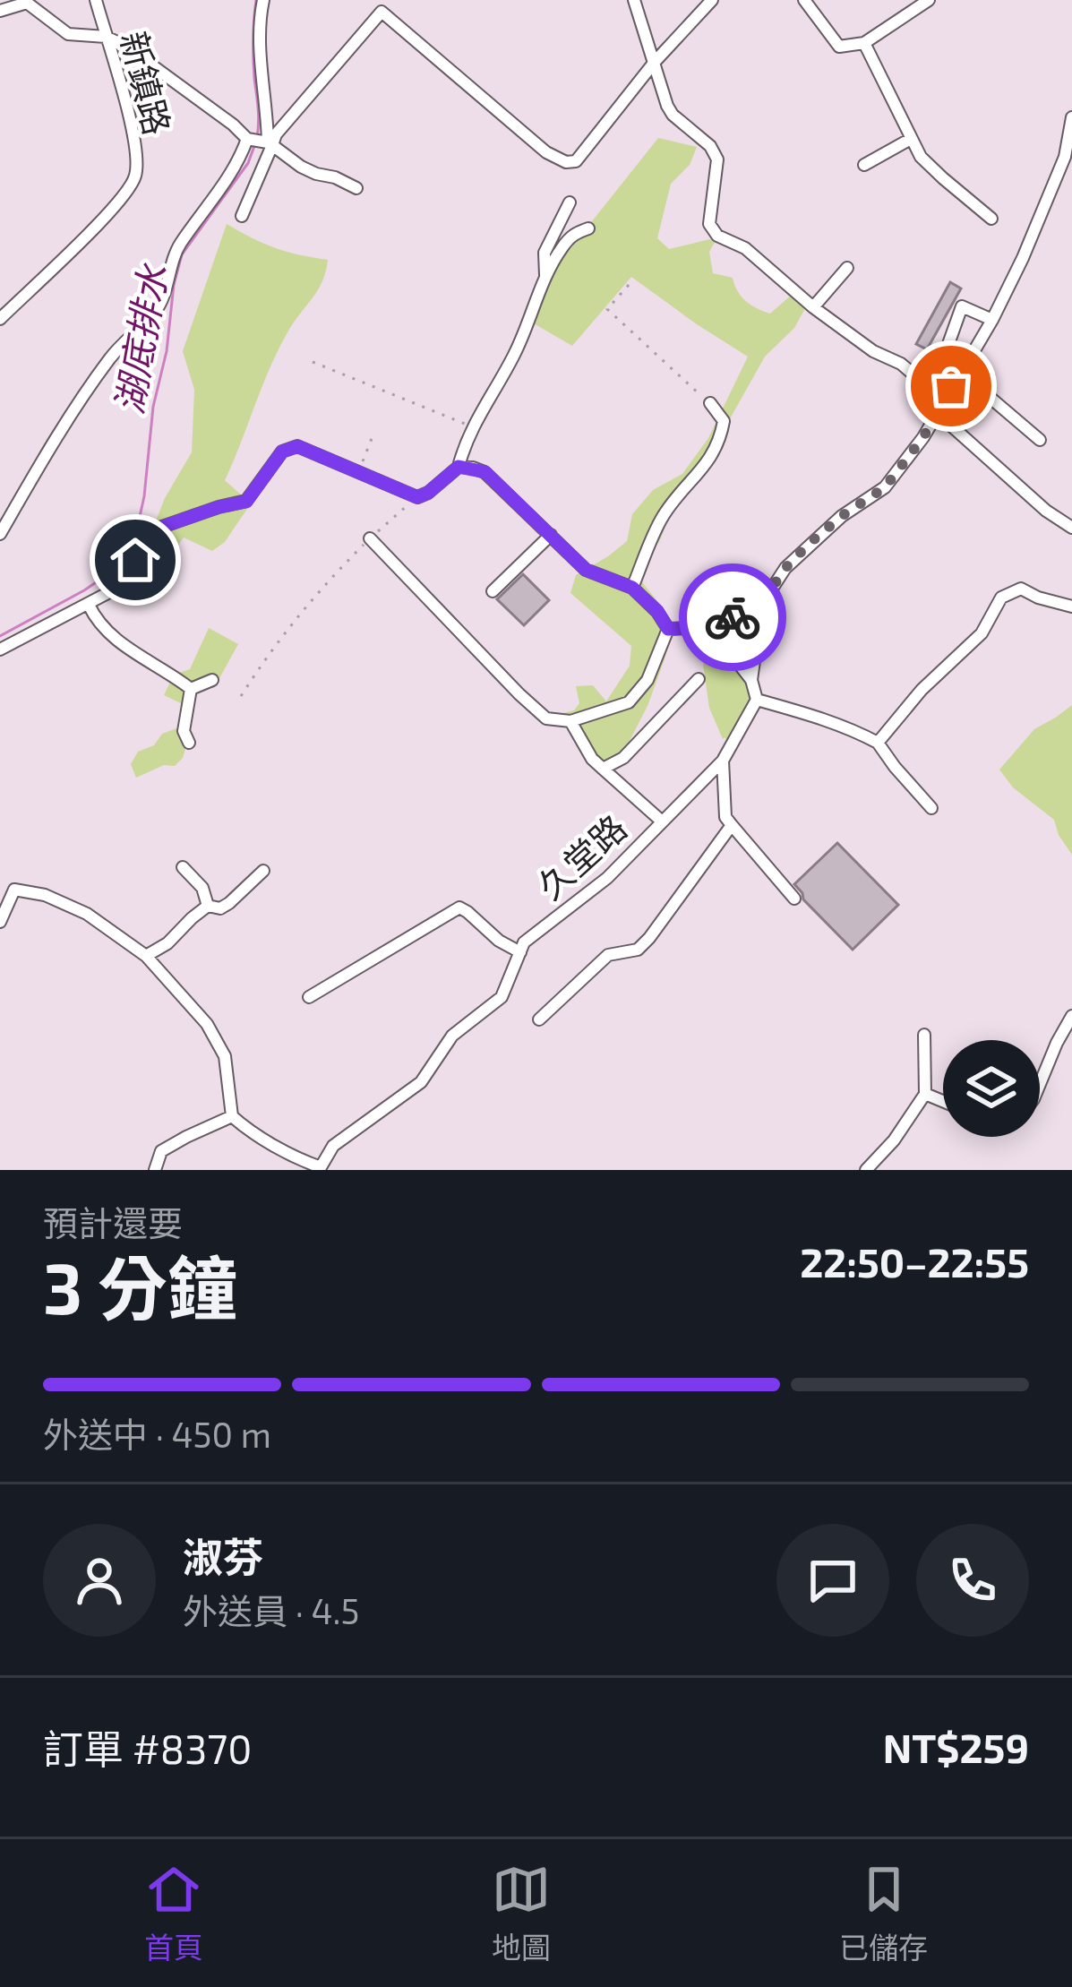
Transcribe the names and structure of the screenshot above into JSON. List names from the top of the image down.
{
  "streets": {
    "street": ["新鎮路", "久堂路"]
  },
  "water": ["湖底排水"],
  "page": {
    "heading": ["3 分鐘", "預計還要", "22:50–22:55"],
    "panel": [
      "淑芬",
      "外送員 · 4.5",
      "訂單 #8370",
      "NT$259"
    ],
    "bar": "外送中 · 450 m",
    "tabs": ["首頁", "地圖", "已儲存"]
  }
}
